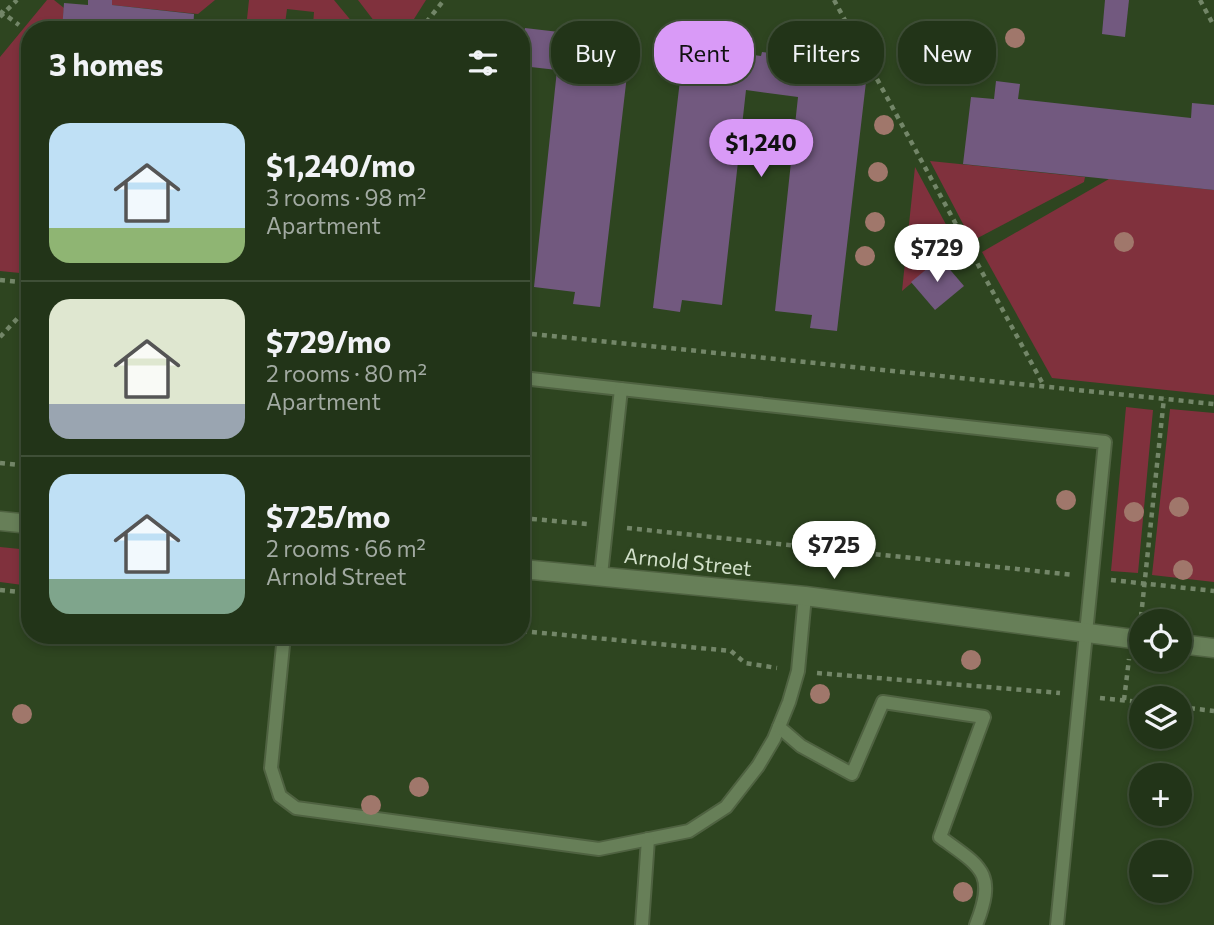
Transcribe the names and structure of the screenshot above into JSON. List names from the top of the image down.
{
  "streets": {
    "main road": ["Arnold Street"]
  },
  "page": {
    "chip": [
      "Buy",
      "Rent",
      "Filters",
      "New"
    ],
    "heading": "3 homes",
    "list": [
      {
        "name": "$1,240/mo",
        "note": "3 rooms · 98 m² · Apartment"
      },
      {
        "name": "$729/mo",
        "note": "2 rooms · 80 m² · Apartment"
      },
      {
        "name": "$725/mo",
        "note": "2 rooms · 66 m² · Arnold Street"
      }
    ],
    "price": ["$1,240", "$729", "$725"],
    "map_buttons": ["+", "−"]
  }
}
